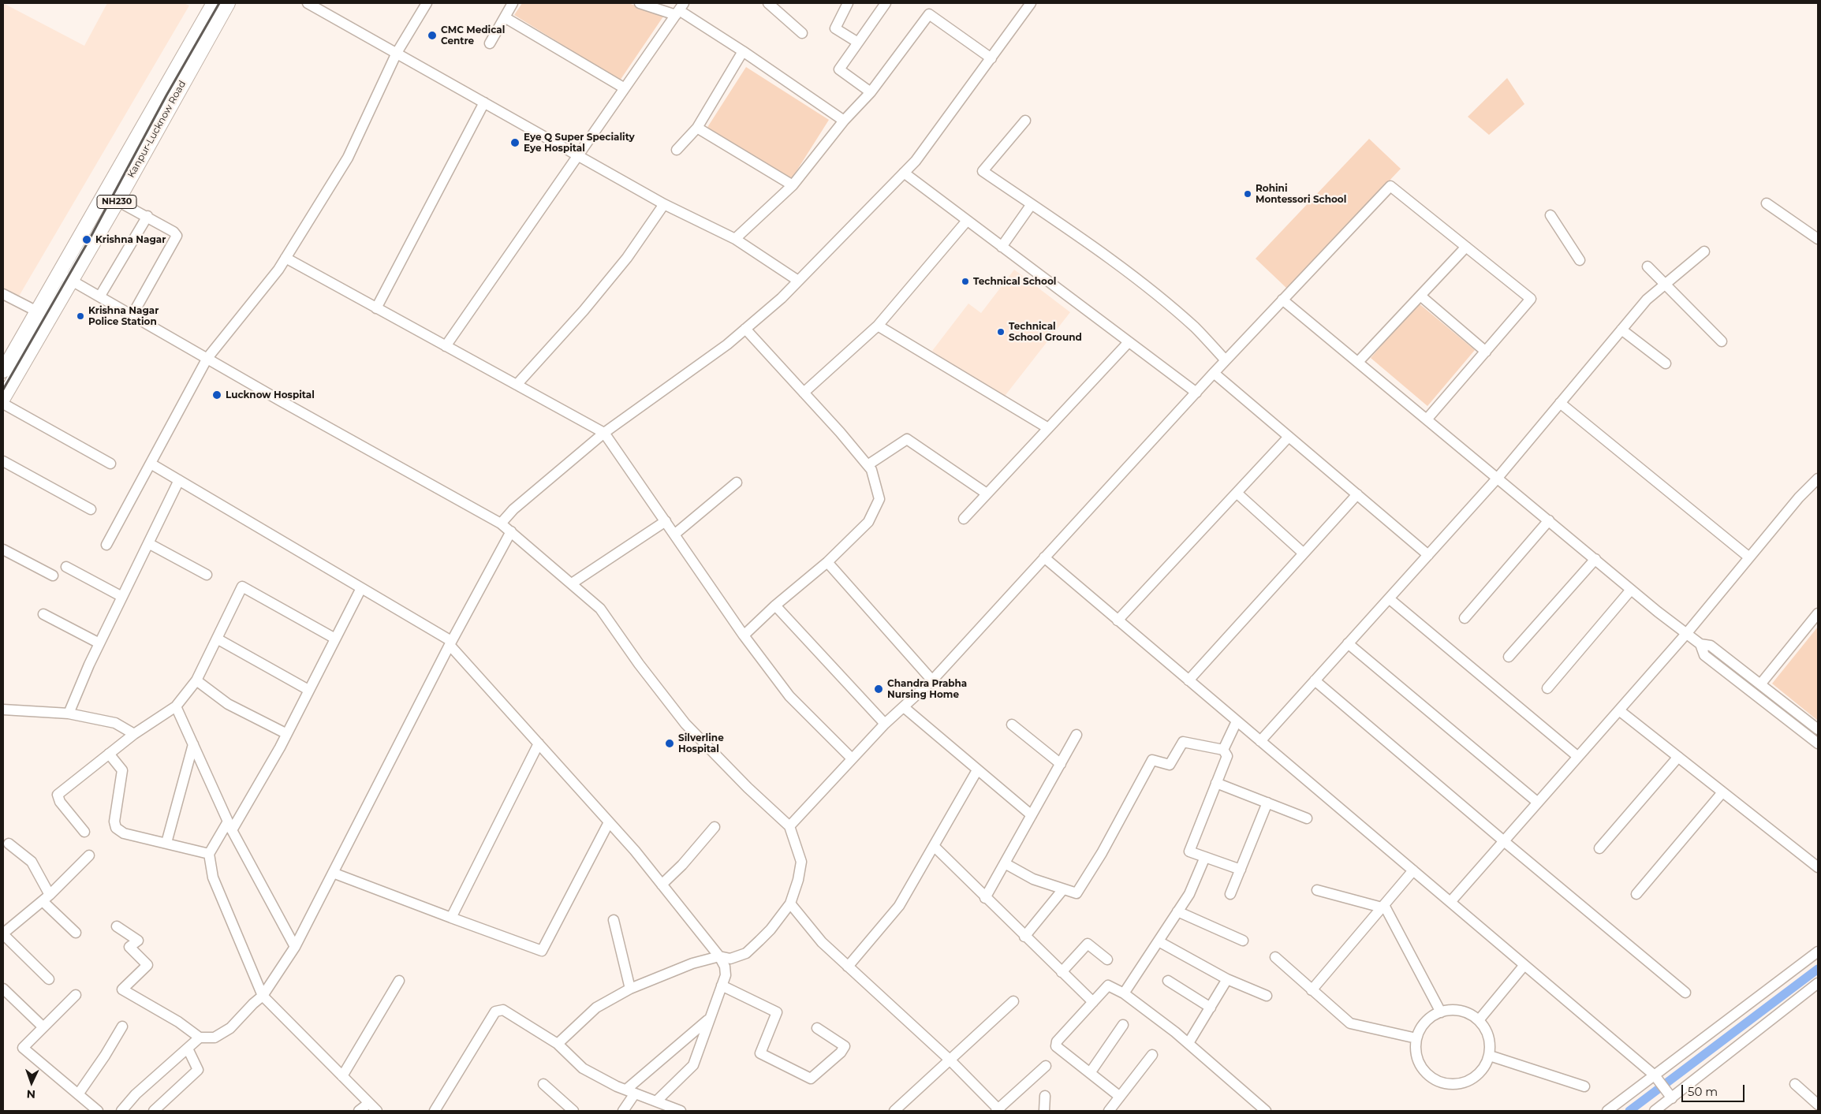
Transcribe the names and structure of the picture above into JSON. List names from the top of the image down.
{
  "streets": {
    "highway": ["Kanpur-Lucknow Road", "NH230"]
  },
  "places": [
    "CMC Medical Centre",
    "Eye Q Super Speciality Eye Hospital",
    "Rohini Montessori School",
    "Krishna Nagar",
    "Technical School",
    "Krishna Nagar Police Station",
    "Technical School Ground",
    "Lucknow Hospital",
    "Chandra Prabha Nursing Home",
    "Silverline Hospital"
  ],
  "scale_bar": "50 m",
  "north": "bottom"
}
